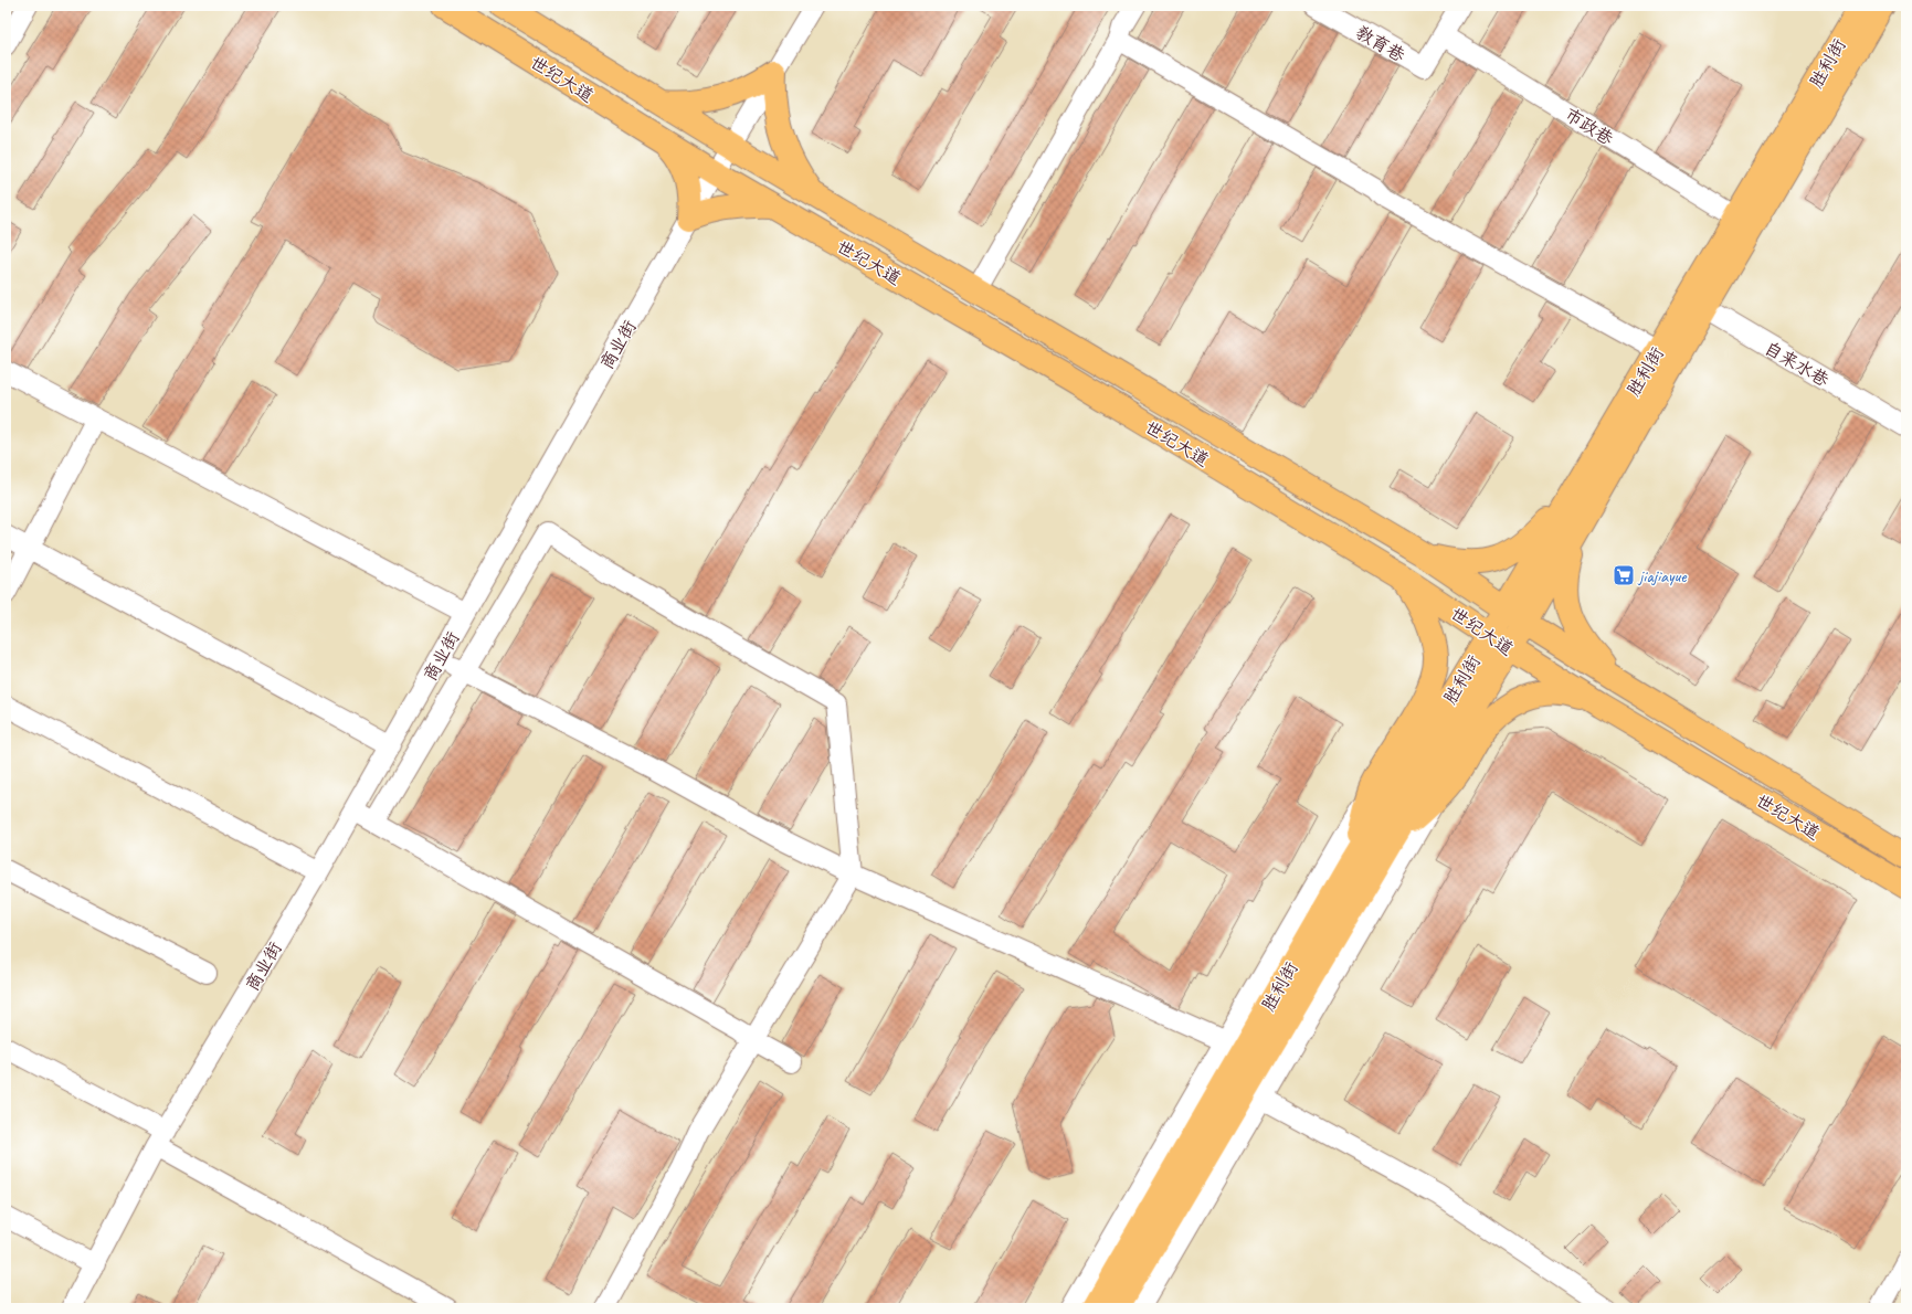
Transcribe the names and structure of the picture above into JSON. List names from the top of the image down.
{
  "streets": {
    "main road": ["胜利街", "世纪大道"],
    "street": [
      "教育巷",
      "市政巷",
      "商业街",
      "自来水巷"
    ]
  },
  "crossings": [
    ["教育巷", "市政巷"],
    ["胜利街", "世纪大道"],
    ["胜利街", "市政巷"],
    ["胜利街", "自来水巷"],
    ["世纪大道", "商业街"]
  ],
  "places": {
    "supermarket": ["jiajiayue"]
  }
}
